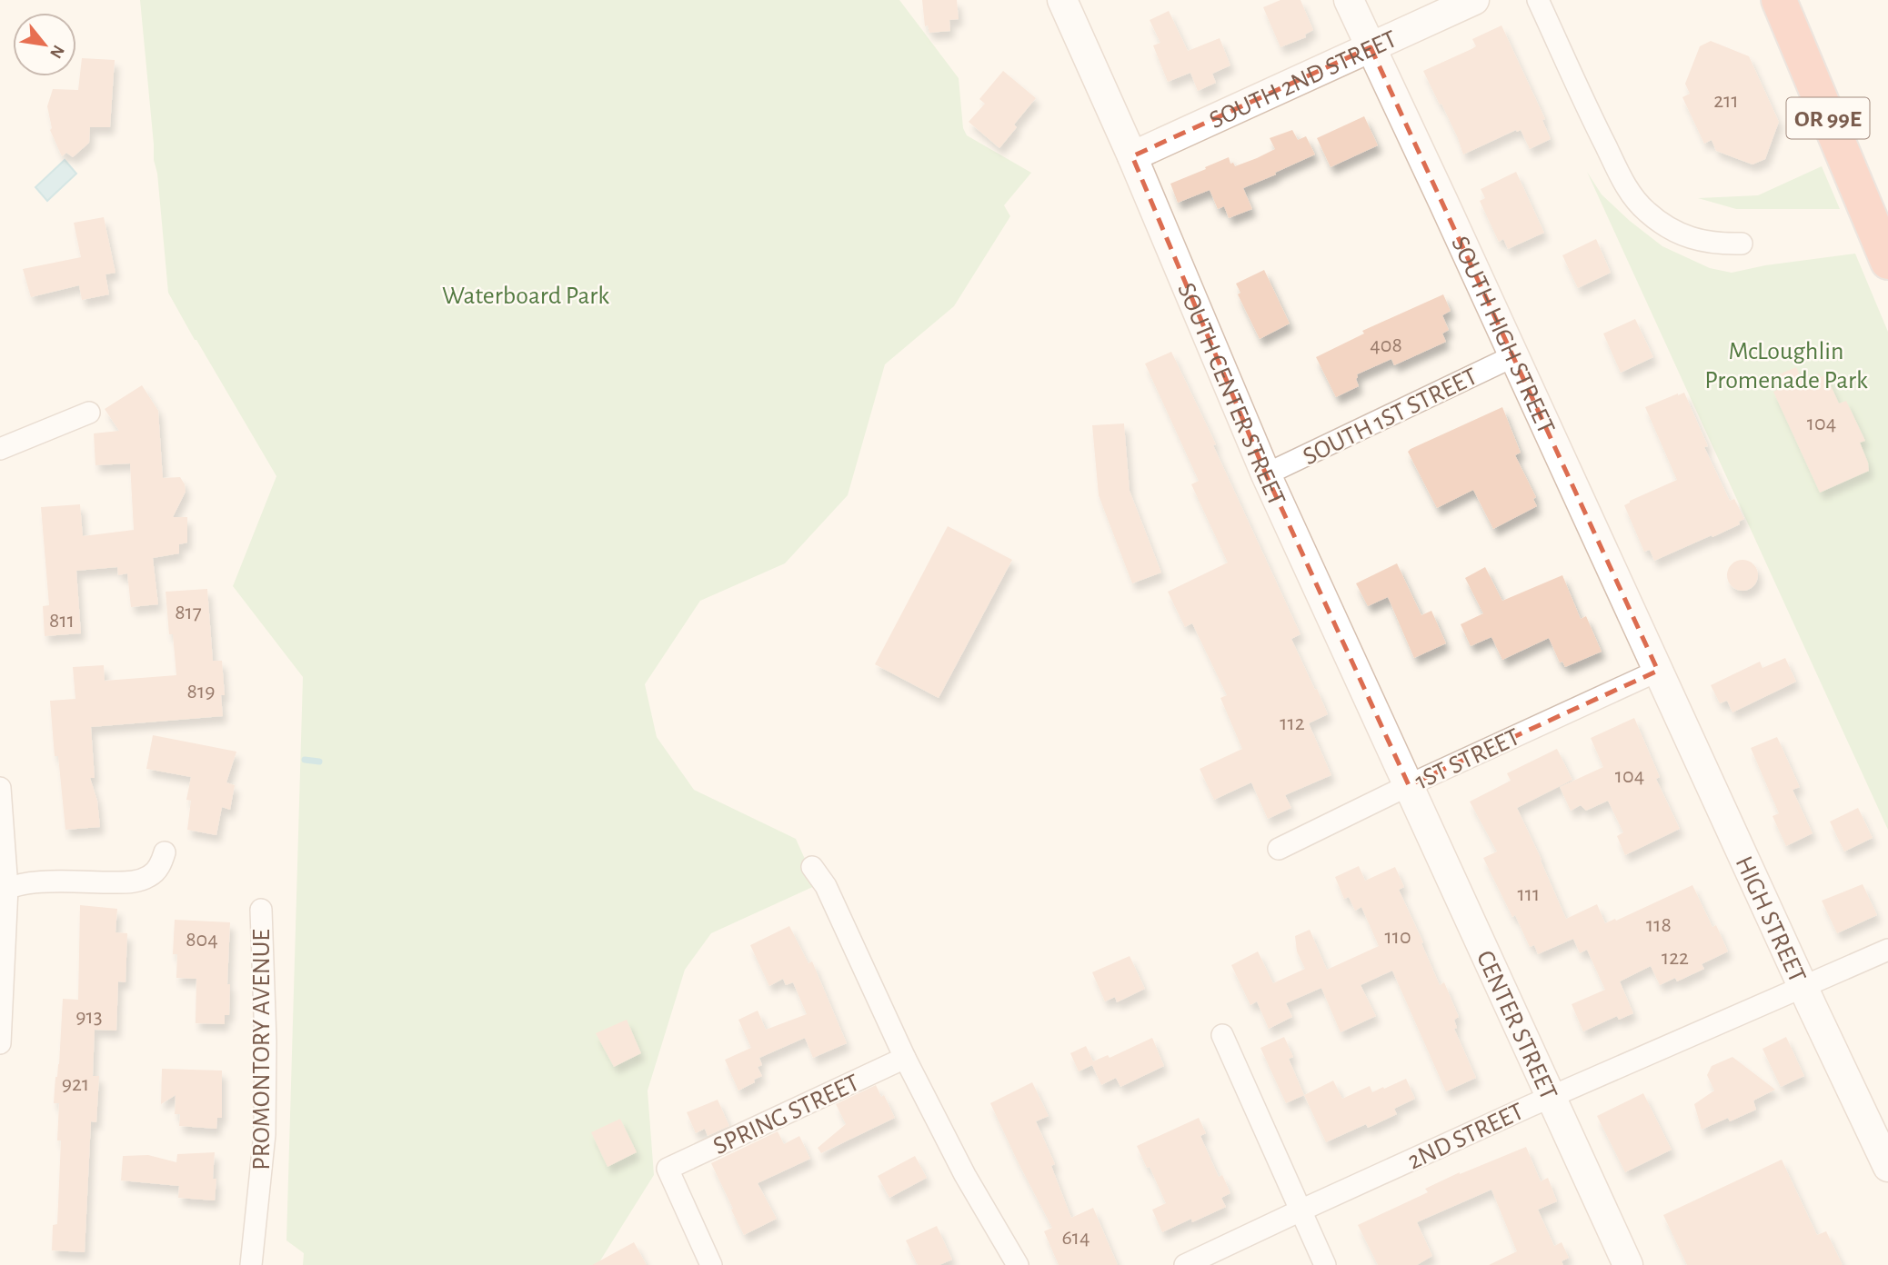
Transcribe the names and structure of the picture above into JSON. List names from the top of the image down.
{
  "streets": {
    "highway": ["OR 99E"],
    "street": [
      "SOUTH 2ND STREET",
      "SOUTH HIGH STREET",
      "SOUTH CENTER STREET",
      "SOUTH 1ST STREET",
      "1ST STREET",
      "HIGH STREET",
      "CENTER STREET",
      "PROMONTORY AVENUE",
      "SPRING STREET",
      "2ND STREET"
    ]
  },
  "crossings": [
    ["SOUTH 2ND STREET", "SOUTH HIGH STREET"],
    ["SOUTH 2ND STREET", "SOUTH CENTER STREET"],
    ["SOUTH HIGH STREET", "SOUTH 1ST STREET"],
    ["SOUTH HIGH STREET", "1ST STREET"],
    ["SOUTH HIGH STREET", "HIGH STREET"],
    ["SOUTH CENTER STREET", "SOUTH 1ST STREET"],
    ["SOUTH CENTER STREET", "1ST STREET"],
    ["SOUTH CENTER STREET", "CENTER STREET"],
    ["1ST STREET", "HIGH STREET"],
    ["1ST STREET", "CENTER STREET"],
    ["HIGH STREET", "2ND STREET"],
    ["CENTER STREET", "2ND STREET"]
  ],
  "parks": ["Waterboard Park", "McLoughlin Promenade Park"],
  "house_numbers": [
    "211",
    "408",
    "104",
    "817",
    "811",
    "819",
    "112",
    "104",
    "111",
    "118",
    "110",
    "804",
    "122",
    "913",
    "921",
    "614"
  ],
  "north": "bottom right"
}
